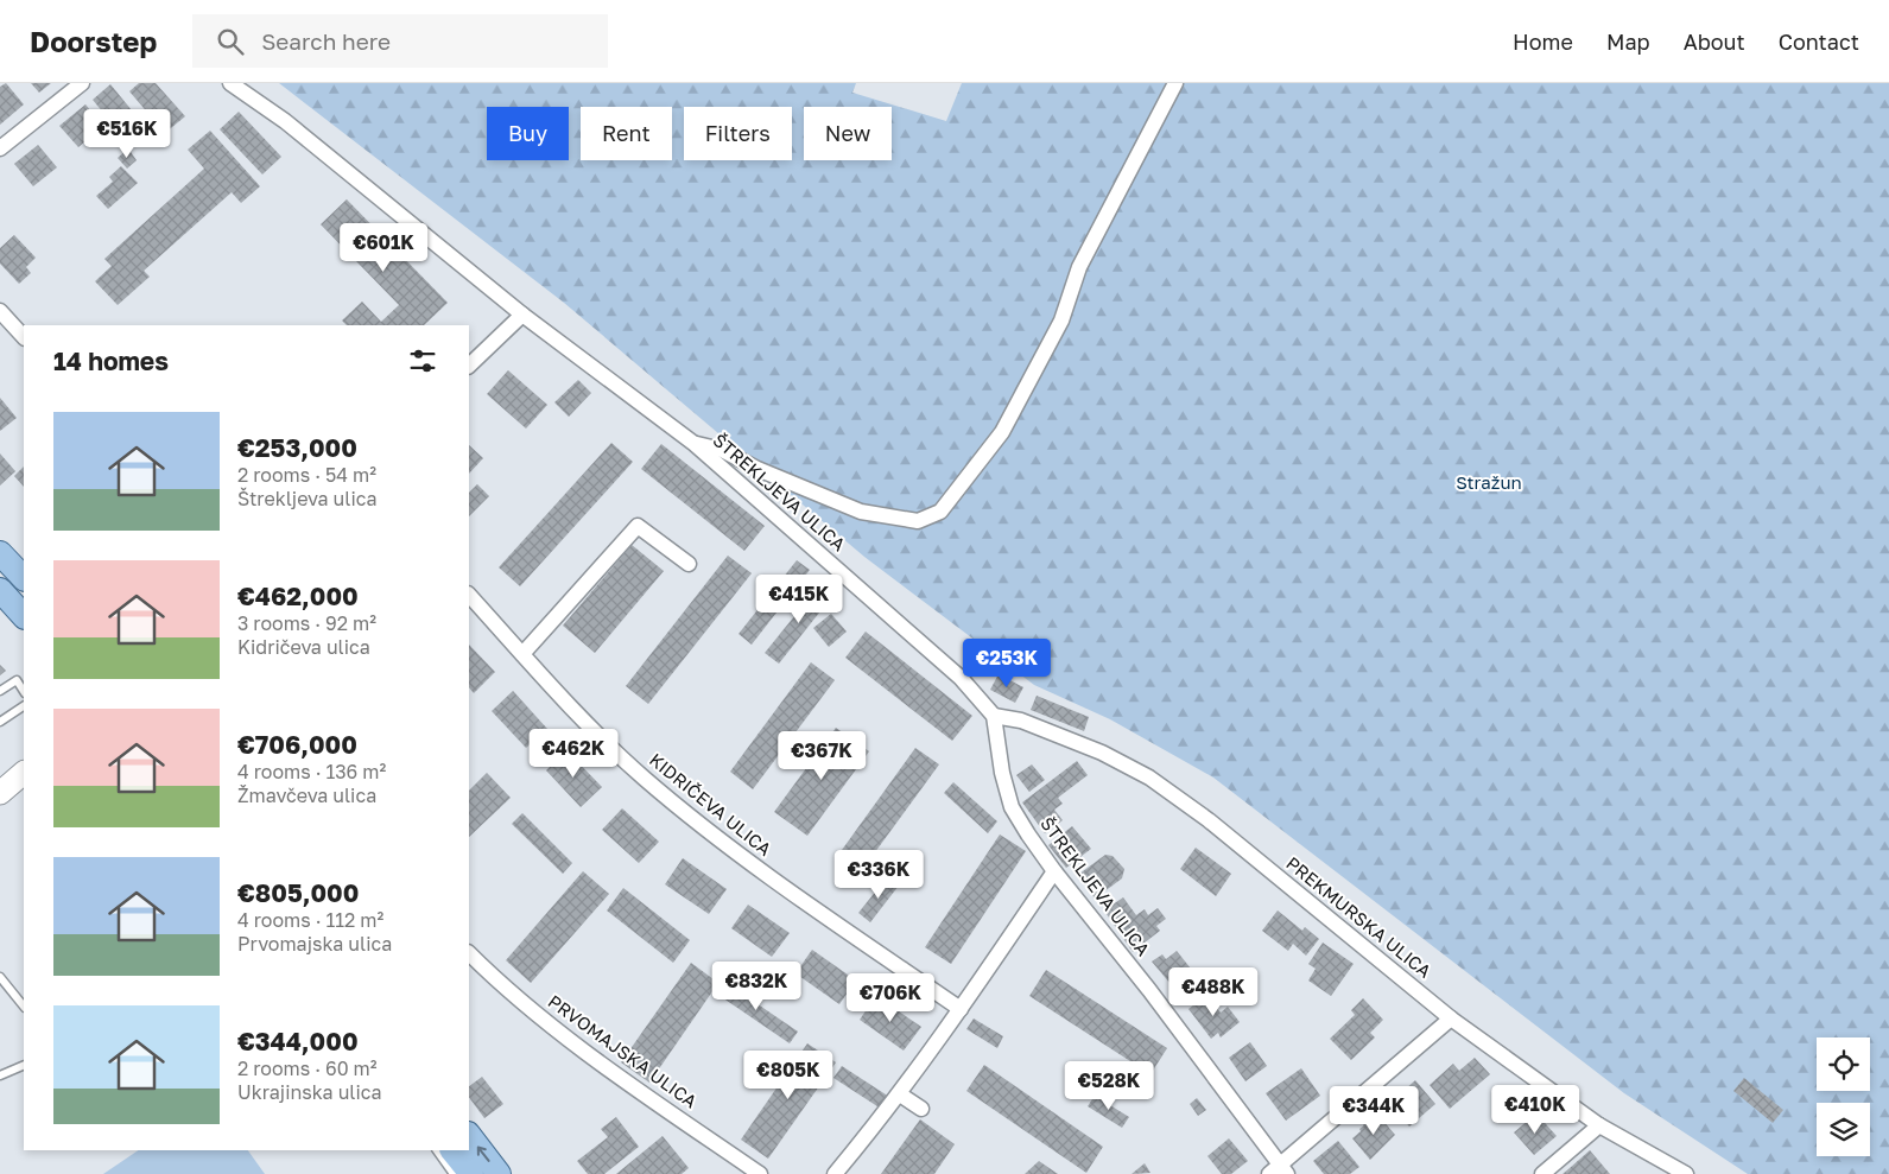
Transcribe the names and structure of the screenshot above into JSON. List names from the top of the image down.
{
  "streets": {
    "street": [
      "ŠTREKLJEVA ULICA",
      "KIDRIČEVA ULICA",
      "PREKMURSKA ULICA",
      "PRVOMAJSKA ULICA"
    ]
  },
  "crossings": [
    ["ŠTREKLJEVA ULICA", "PREKMURSKA ULICA"]
  ],
  "parks": ["Stražun"],
  "page": {
    "header": "Doorstep",
    "search": "Search here",
    "nav": [
      "Home",
      "Map",
      "About",
      "Contact"
    ],
    "chip": [
      "Buy",
      "Rent",
      "Filters",
      "New"
    ],
    "price": [
      "€516K",
      "€601K",
      "€415K",
      "€253K",
      "€462K",
      "€367K",
      "€336K",
      "€832K",
      "€488K",
      "€706K",
      "€805K",
      "€528K",
      "€410K",
      "€344K"
    ],
    "heading": "14 homes",
    "list": [
      {
        "name": "€253,000",
        "note": "2 rooms · 54 m² · Štrekljeva ulica"
      },
      {
        "name": "€462,000",
        "note": "3 rooms · 92 m² · Kidričeva ulica"
      },
      {
        "name": "€706,000",
        "note": "4 rooms · 136 m² · Žmavčeva ulica"
      },
      {
        "name": "€805,000",
        "note": "4 rooms · 112 m² · Prvomajska ulica"
      },
      {
        "name": "€344,000",
        "note": "2 rooms · 60 m² · Ukrajinska ulica"
      }
    ]
  }
}
